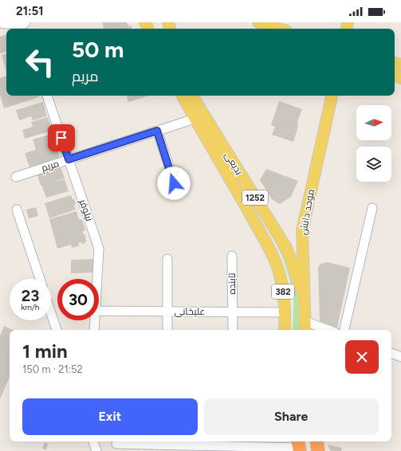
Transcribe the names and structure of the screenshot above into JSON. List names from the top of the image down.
{
  "streets": {
    "main road": [
      "بدیعی",
      "1252",
      "موحد دانش",
      "382"
    ],
    "street": [
      "مریم",
      "نیلوفر",
      "تابنده",
      "علیخانی"
    ]
  },
  "crossings": [
    ["بدیعی", "مریم"],
    ["بدیعی", "موحد دانش"],
    ["بدیعی", "382"],
    ["مریم", "نیلوفر"],
    ["تابنده", "علیخانی"],
    ["382", "علیخانی"]
  ],
  "north": "right",
  "page": {
    "status": "21:51",
    "turn": ["50 m", "مریم"],
    "speed": "23 km/h",
    "limit": "30",
    "heading": ["1 min", "150 m · 21:52"],
    "buttons": ["Exit", "Share"]
  }
}
